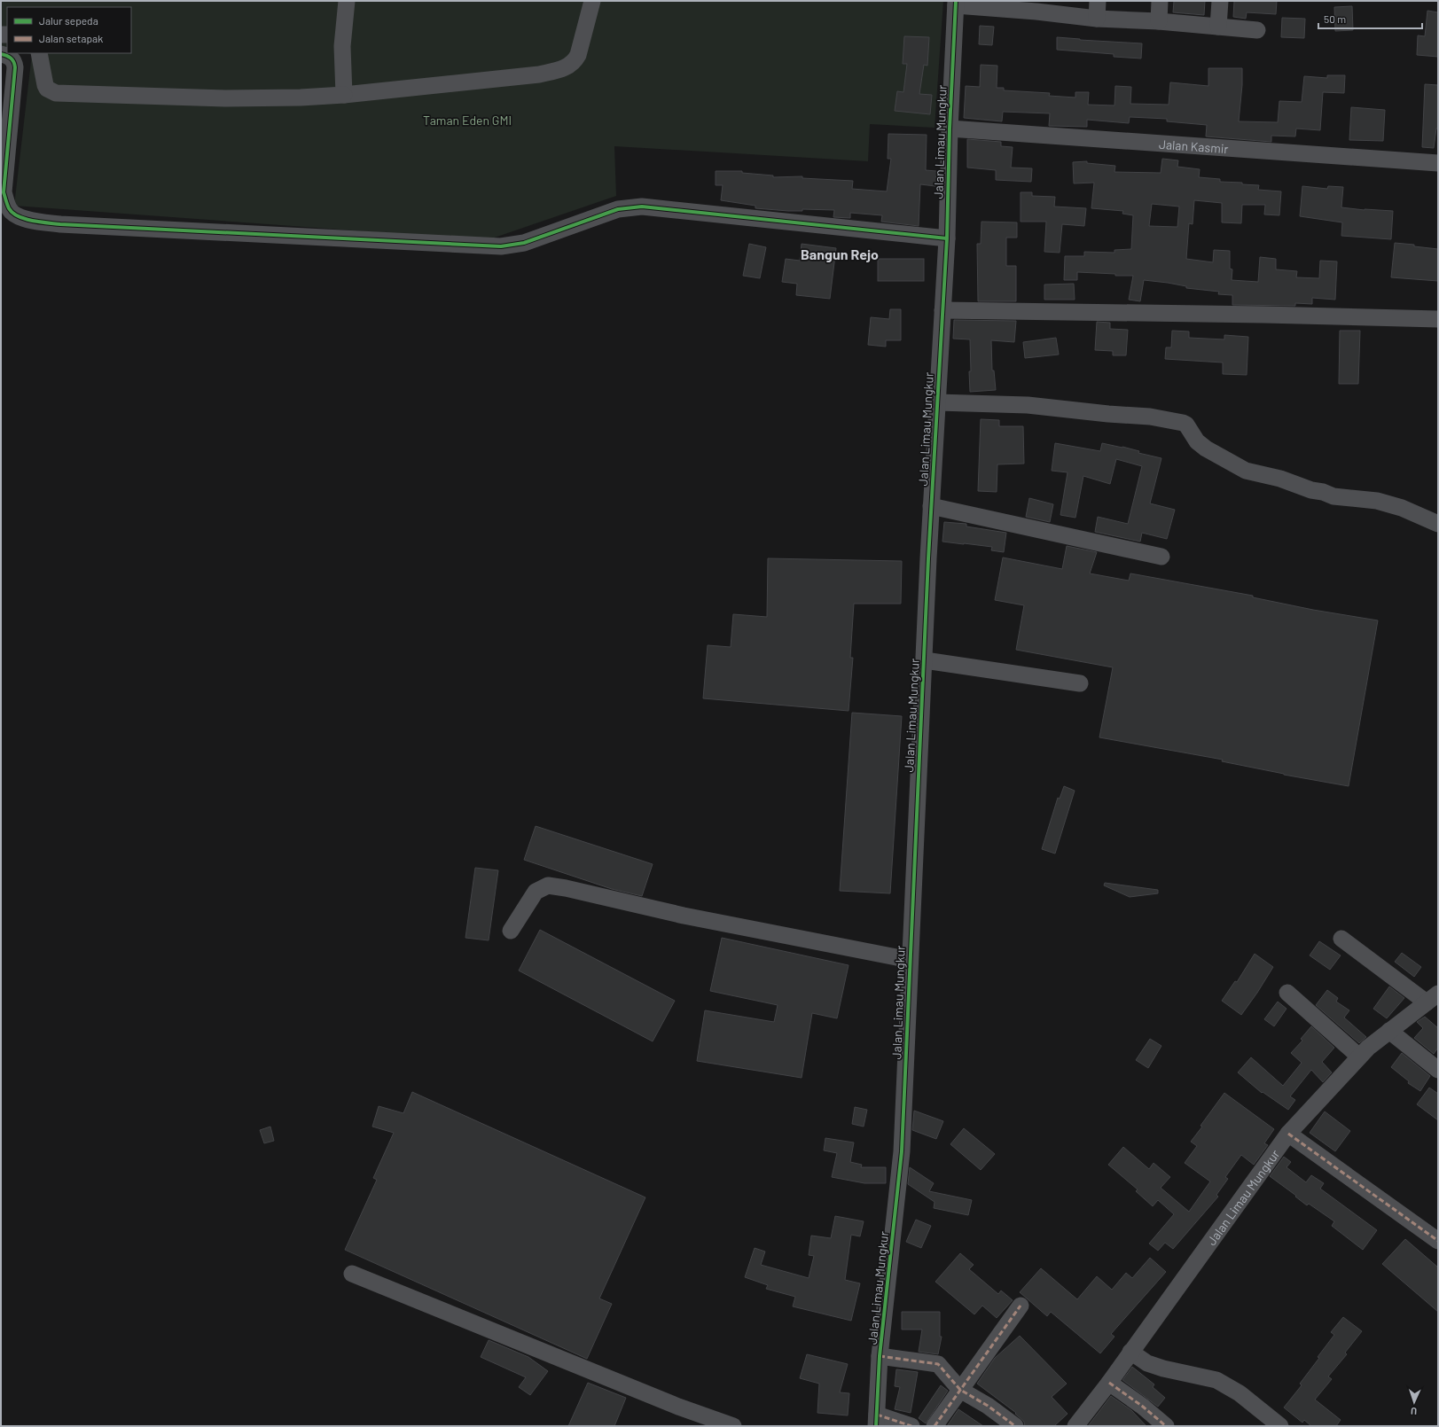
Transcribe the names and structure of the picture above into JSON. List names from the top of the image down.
{
  "streets": {
    "street": ["Jalan Limau Mungkur", "Jalan Kasmir"]
  },
  "crossings": [
    ["Jalan Limau Mungkur", "Jalan Kasmir"]
  ],
  "districts": ["Bangun Rejo"],
  "parks": ["Taman Eden GMI"],
  "legend": ["Jalur sepeda", "Jalan setapak"],
  "scale_bar": "50 m",
  "north": "bottom"
}
